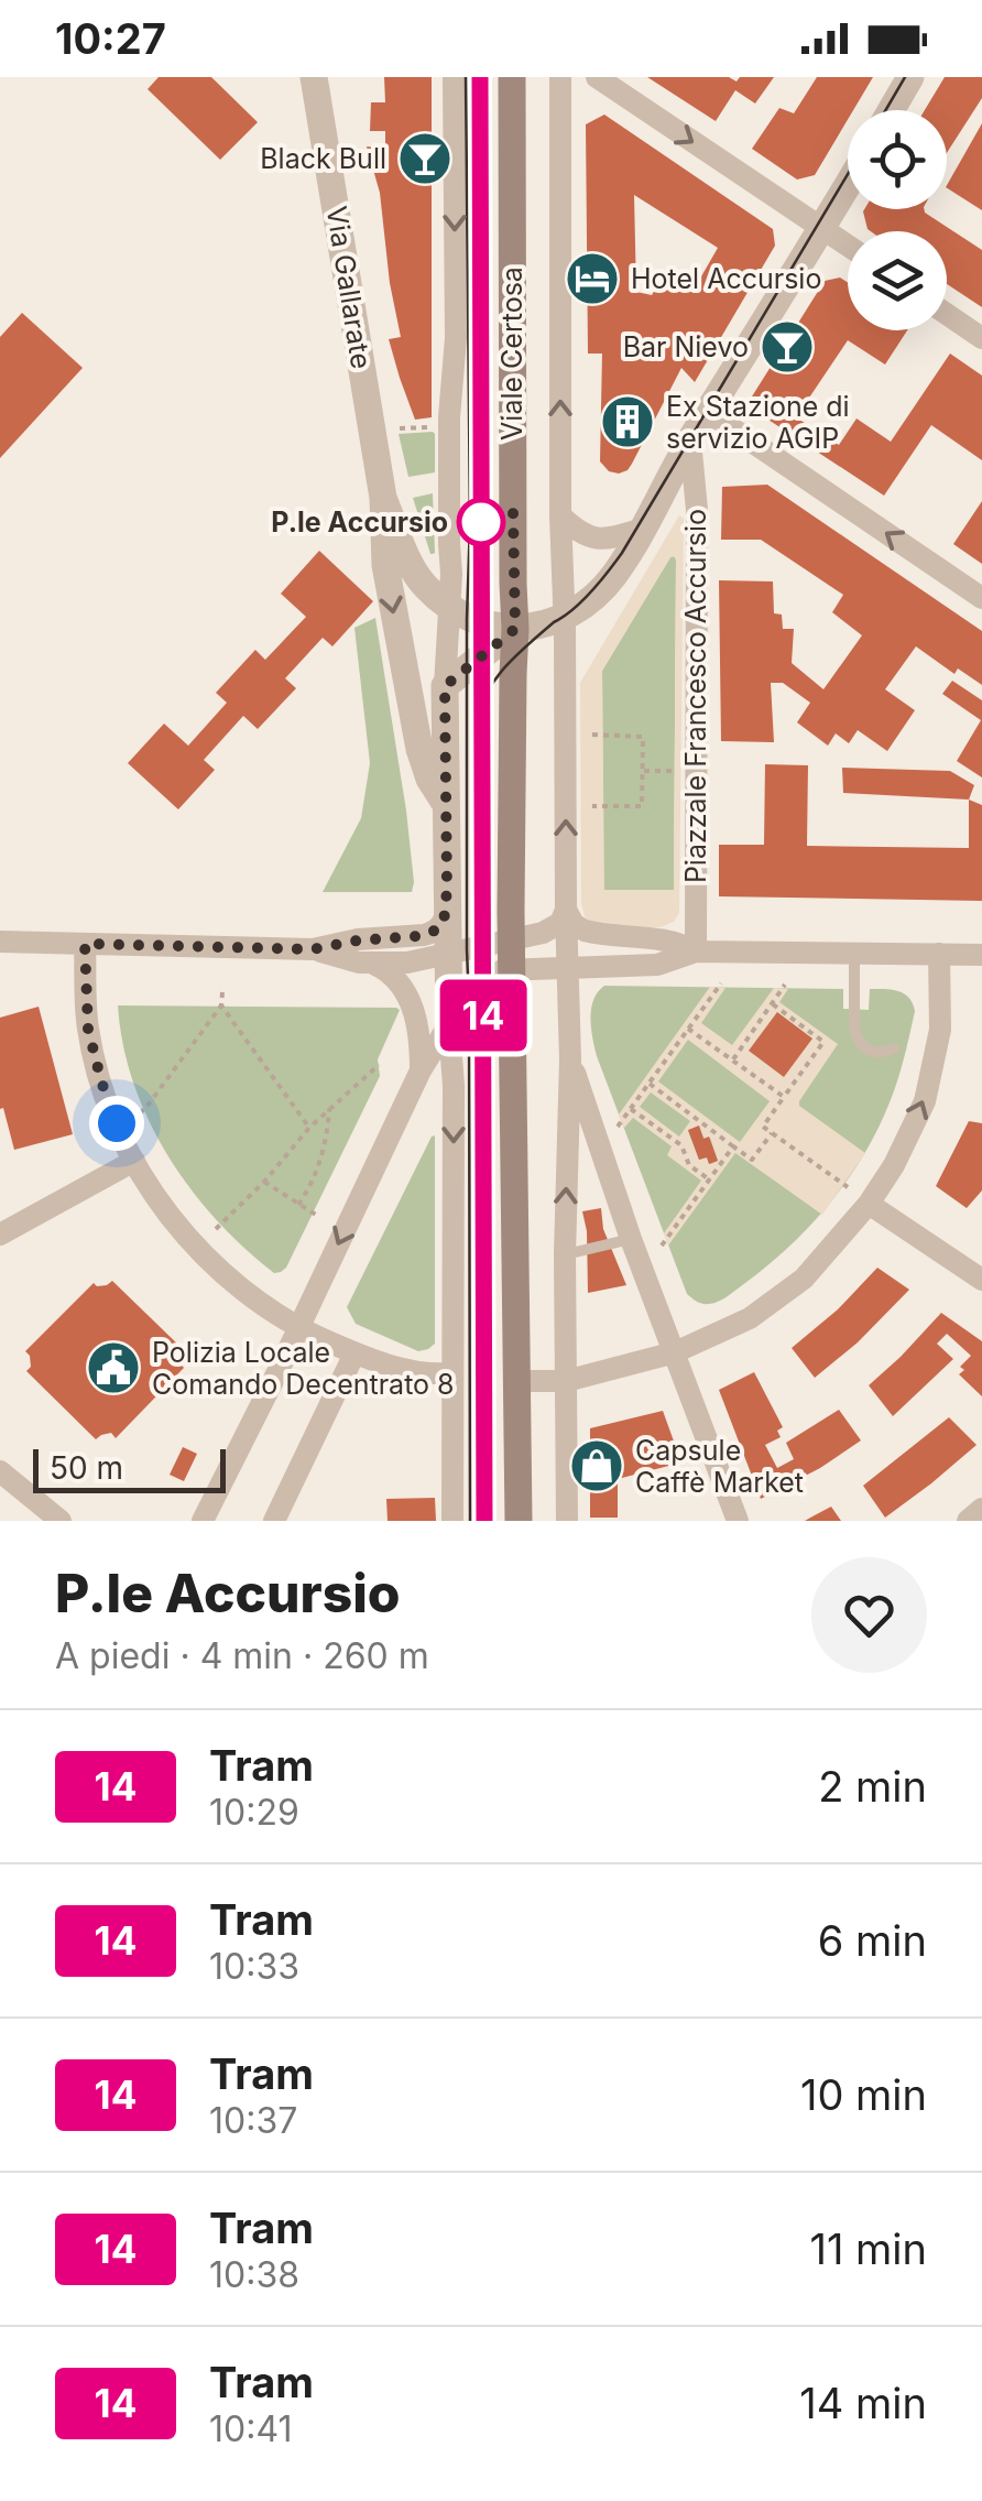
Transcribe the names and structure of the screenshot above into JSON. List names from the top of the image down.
{
  "streets": {
    "main road": ["Viale Certosa"],
    "street": ["Via Gallarate", "Piazzale Francesco Accursio"]
  },
  "places": {
    "bar": ["Black Bull", "Bar Nievo"],
    "hotel": ["Hotel Accursio"],
    "building": ["Ex Stazione di servizio AGIP"],
    "other": ["P.le Accursio"],
    "public building": ["Polizia Locale Comando Decentrato 8"],
    "shop": ["Capsule Caffè Market"]
  },
  "lines": ["tram line 14"],
  "scale_bar": "50 m",
  "page": {
    "status": "10:27",
    "on_map": "14",
    "scale": "50 m",
    "heading": ["P.le Accursio", "A piedi · 4 min · 260 m"],
    "list": [
      {
        "mark": "14",
        "name": "Tram",
        "note": "10:29",
        "value": "2 min"
      },
      {
        "mark": "14",
        "name": "Tram",
        "note": "10:33",
        "value": "6 min"
      },
      {
        "mark": "14",
        "name": "Tram",
        "note": "10:37",
        "value": "10 min"
      },
      {
        "mark": "14",
        "name": "Tram",
        "note": "10:38",
        "value": "11 min"
      },
      {
        "mark": "14",
        "name": "Tram",
        "note": "10:41",
        "value": "14 min"
      }
    ]
  }
}
